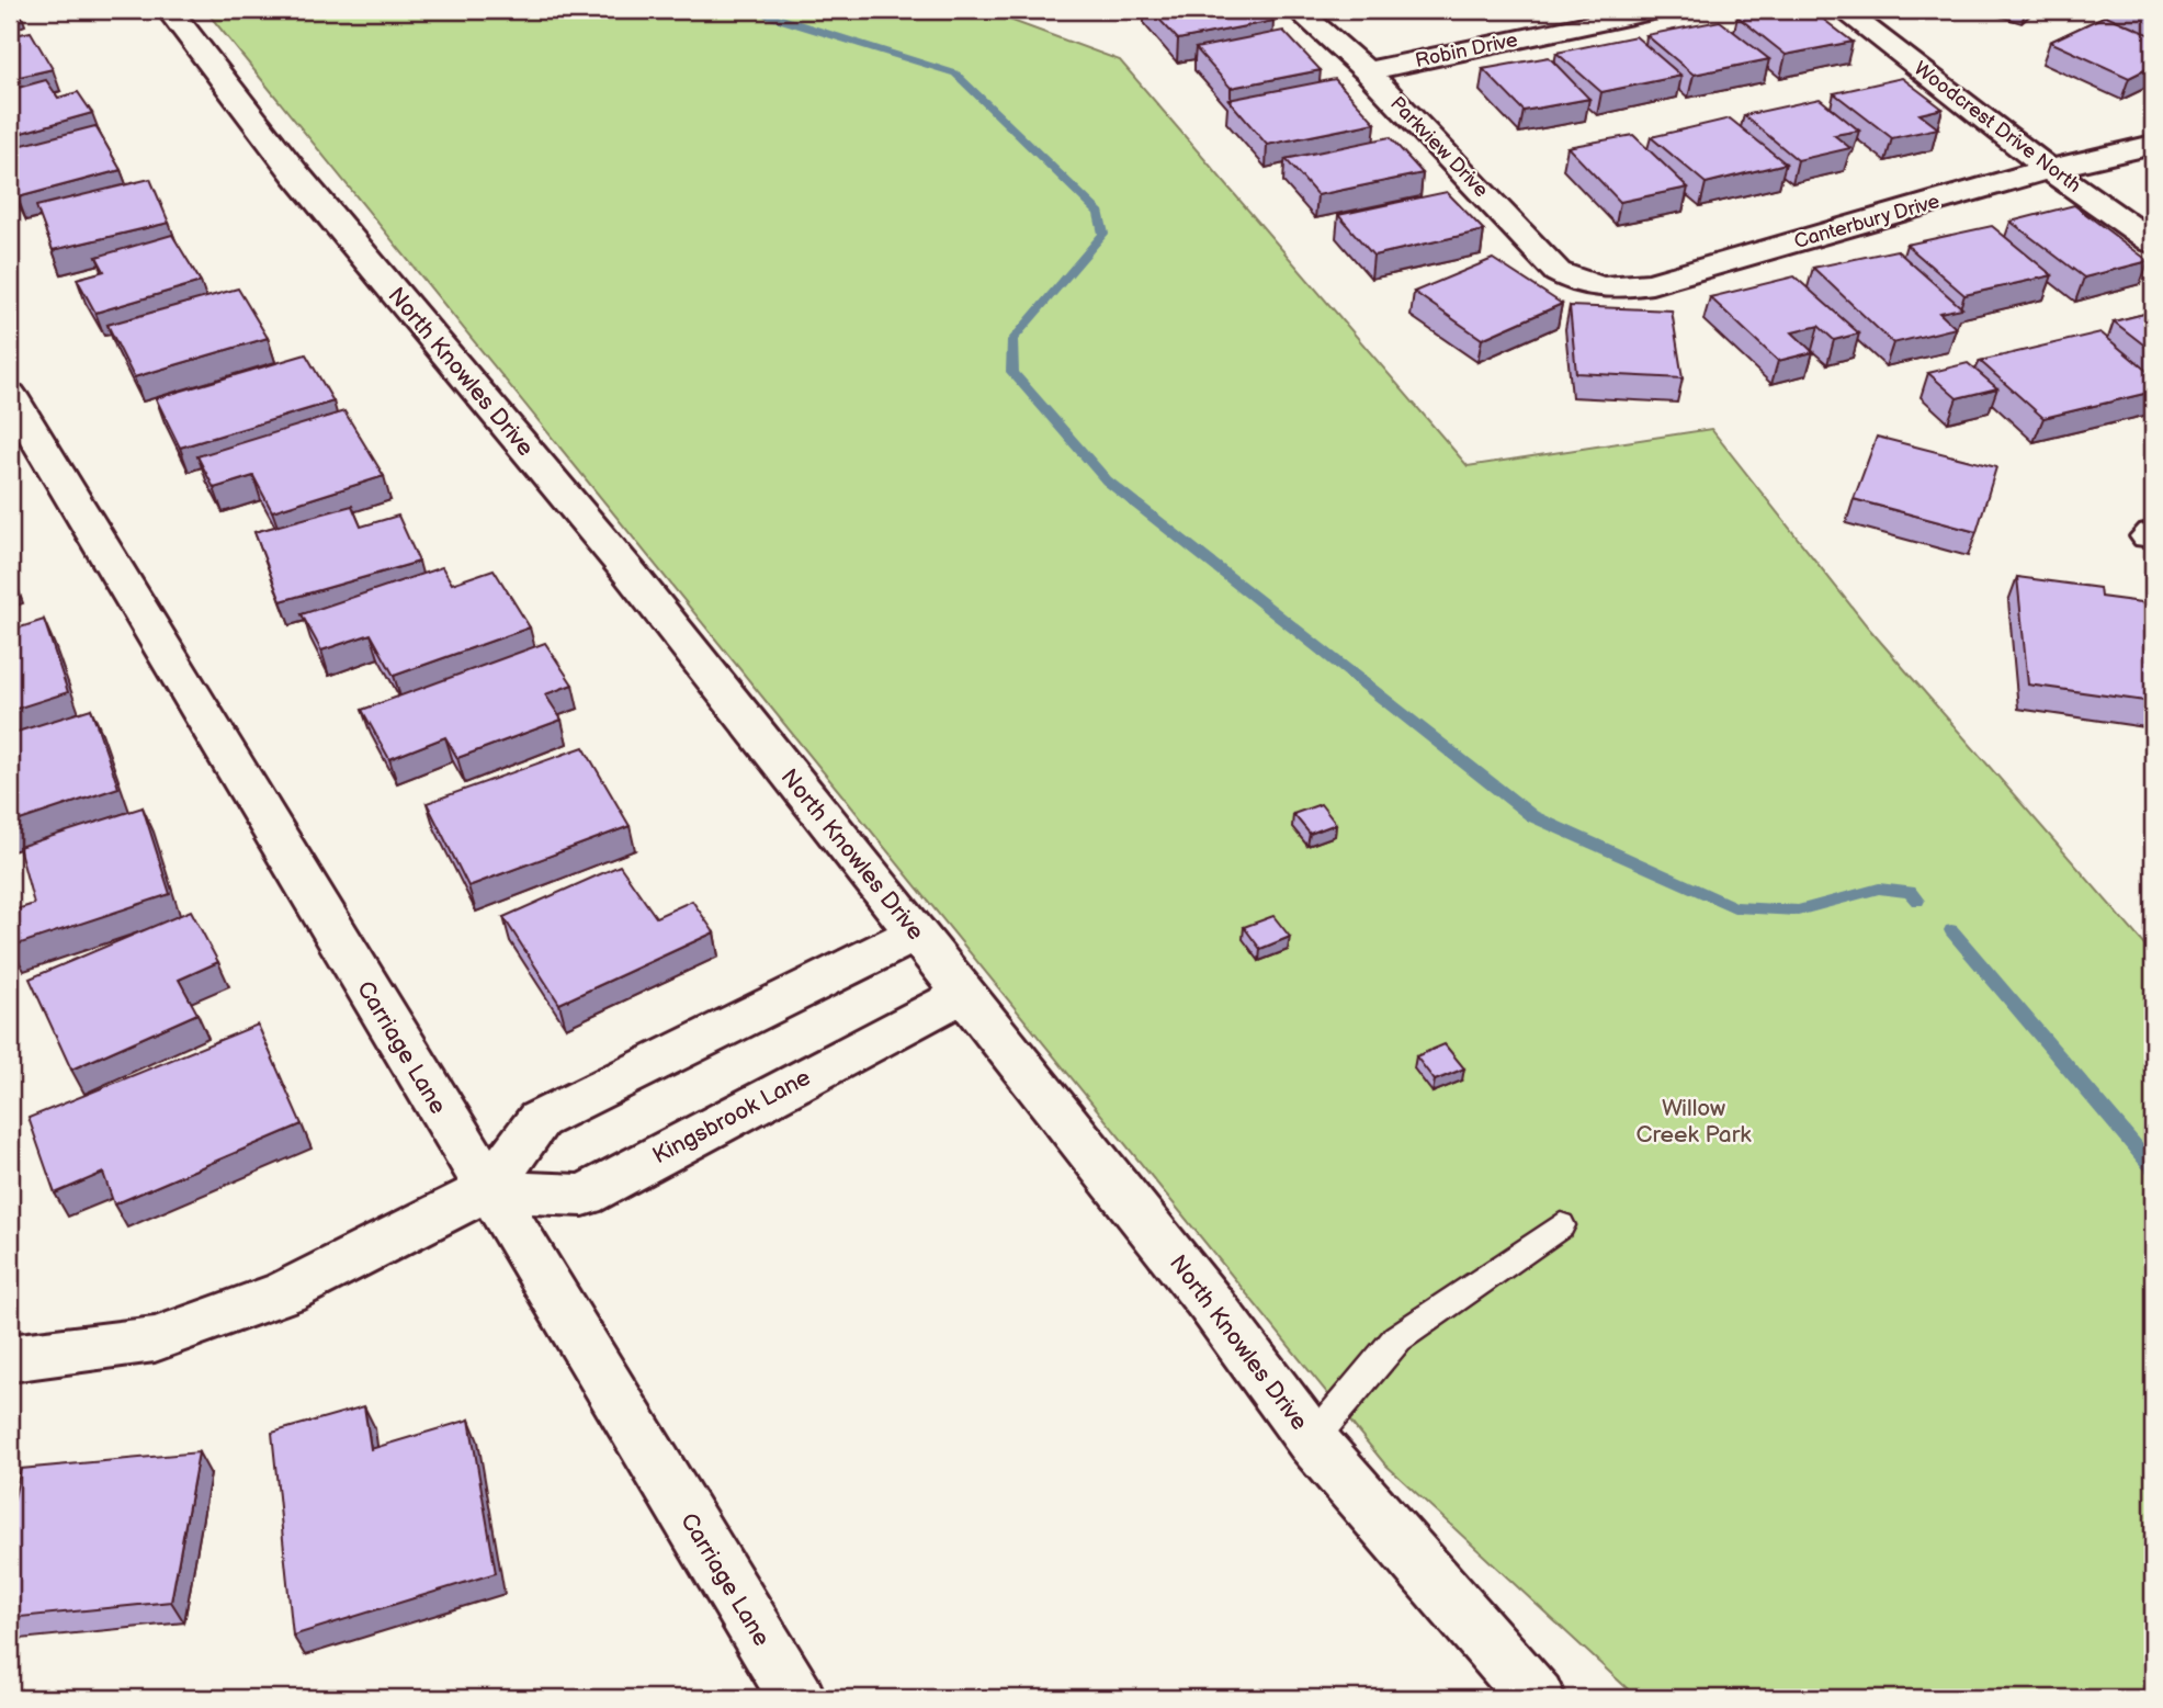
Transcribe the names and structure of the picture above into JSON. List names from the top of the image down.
{
  "streets": {
    "street": [
      "Robin Drive",
      "Woodcrest Drive North",
      "Parkview Drive",
      "Canterbury Drive",
      "North Knowles Drive",
      "Carriage Lane",
      "Kingsbrook Lane"
    ]
  },
  "crossings": [
    ["Robin Drive", "Parkview Drive"],
    ["Woodcrest Drive North", "Canterbury Drive"],
    ["Parkview Drive", "Canterbury Drive"],
    ["North Knowles Drive", "Kingsbrook Lane"],
    ["Carriage Lane", "Kingsbrook Lane"]
  ],
  "parks": ["Willow Creek Park"]
}
